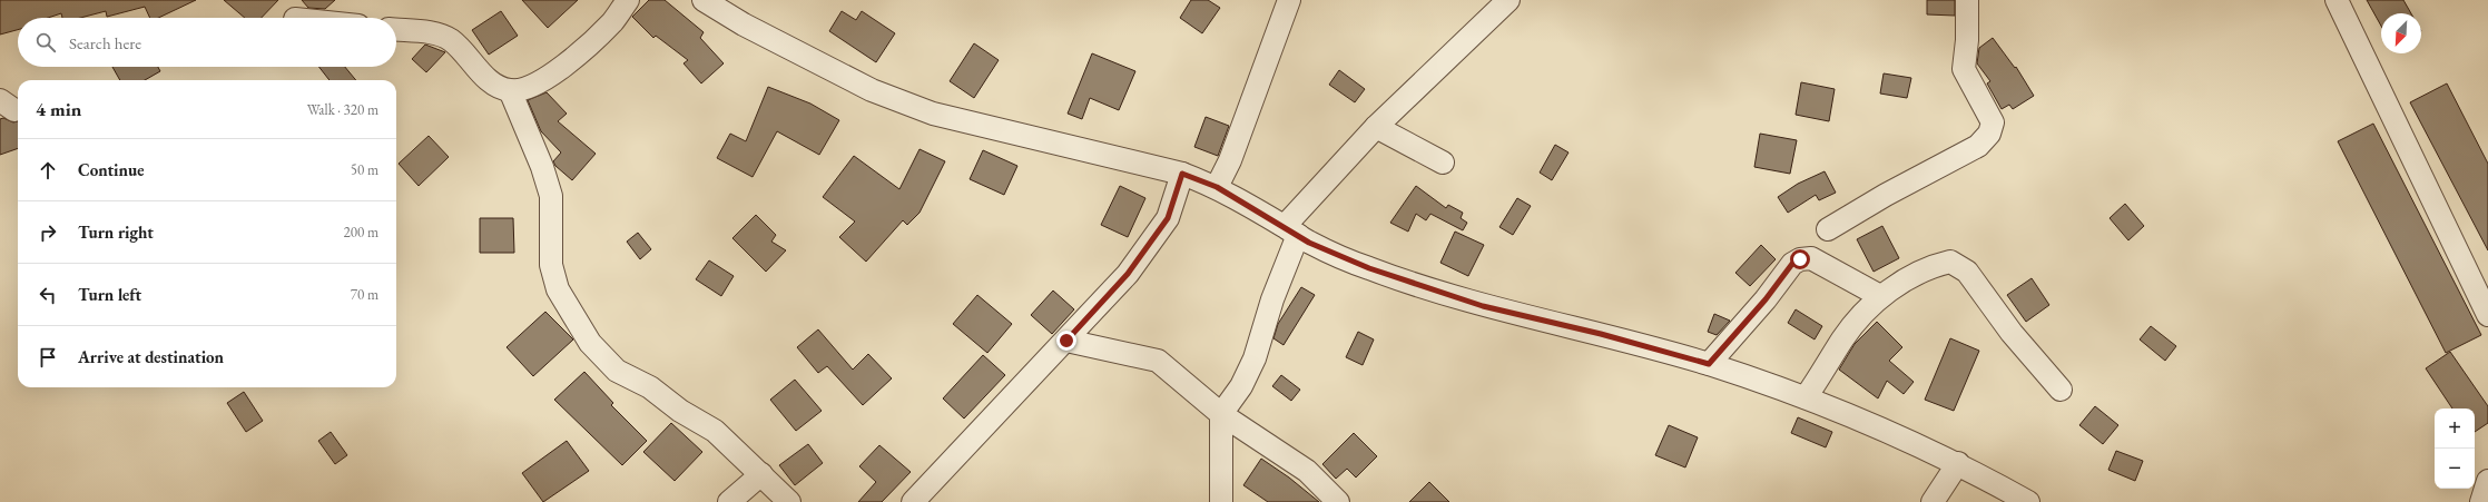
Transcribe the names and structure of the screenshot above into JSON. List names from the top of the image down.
{
  "north": "bottom left",
  "page": {
    "search": "Search here",
    "heading": ["4 min", "Walk · 320 m"],
    "list": [
      ["Continue", "50 m"],
      ["Turn right", "200 m"],
      ["Turn left", "70 m"],
      "Arrive at destination"
    ],
    "map_buttons": ["+", "−"]
  }
}
